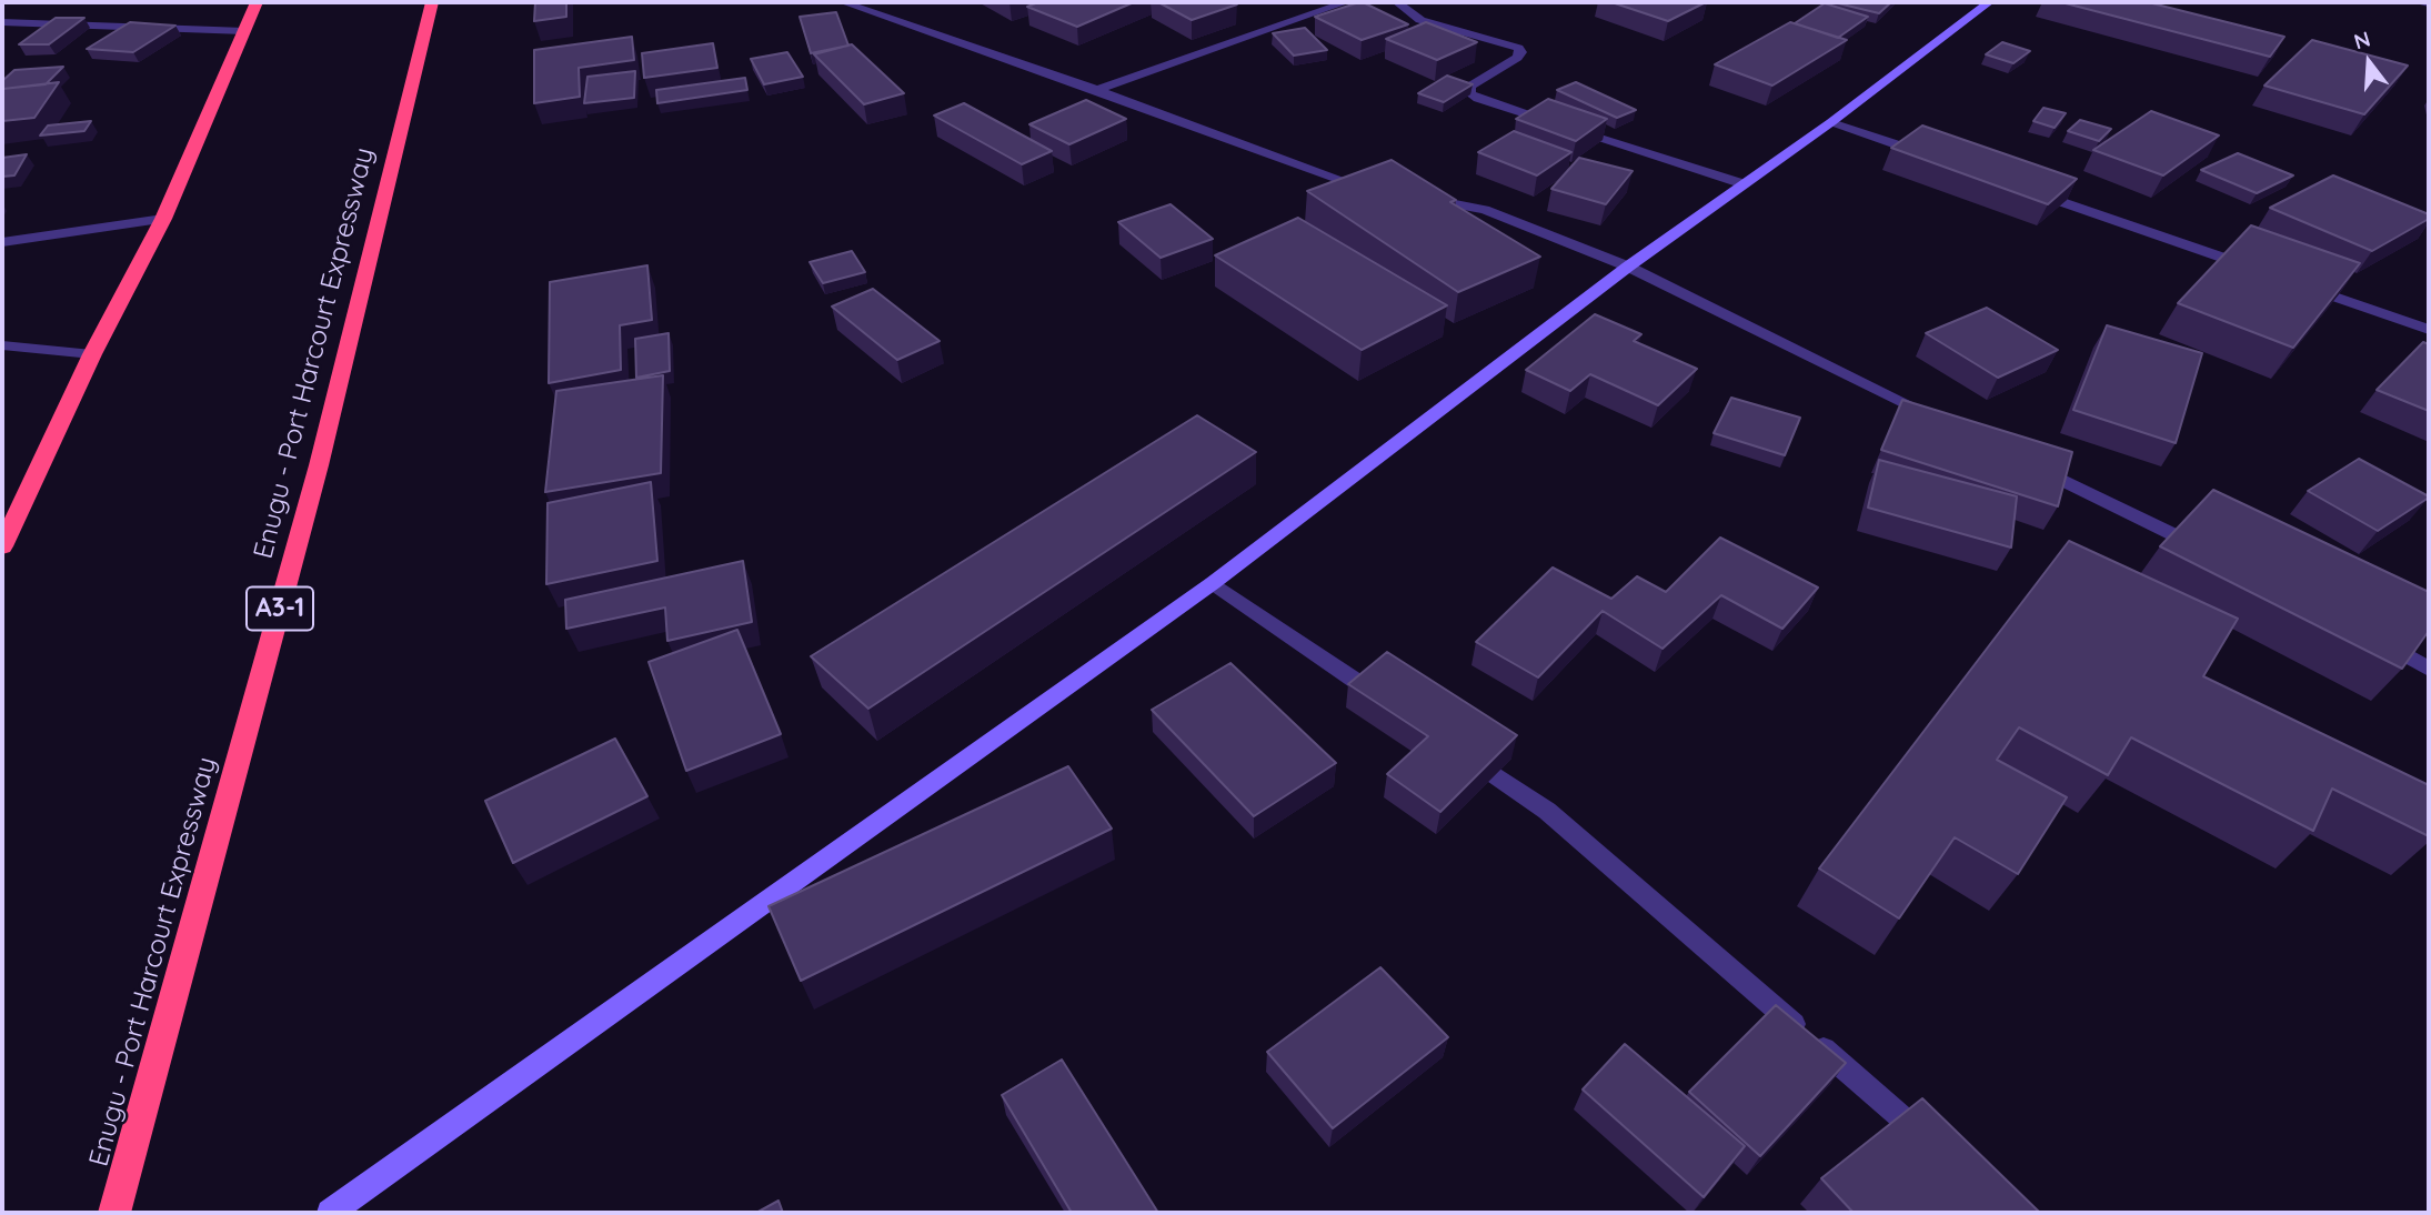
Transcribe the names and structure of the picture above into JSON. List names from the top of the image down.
{
  "streets": {
    "highway": ["Enugu - Port Harcourt Expressway", "A3-1"]
  },
  "north": "top"
}
